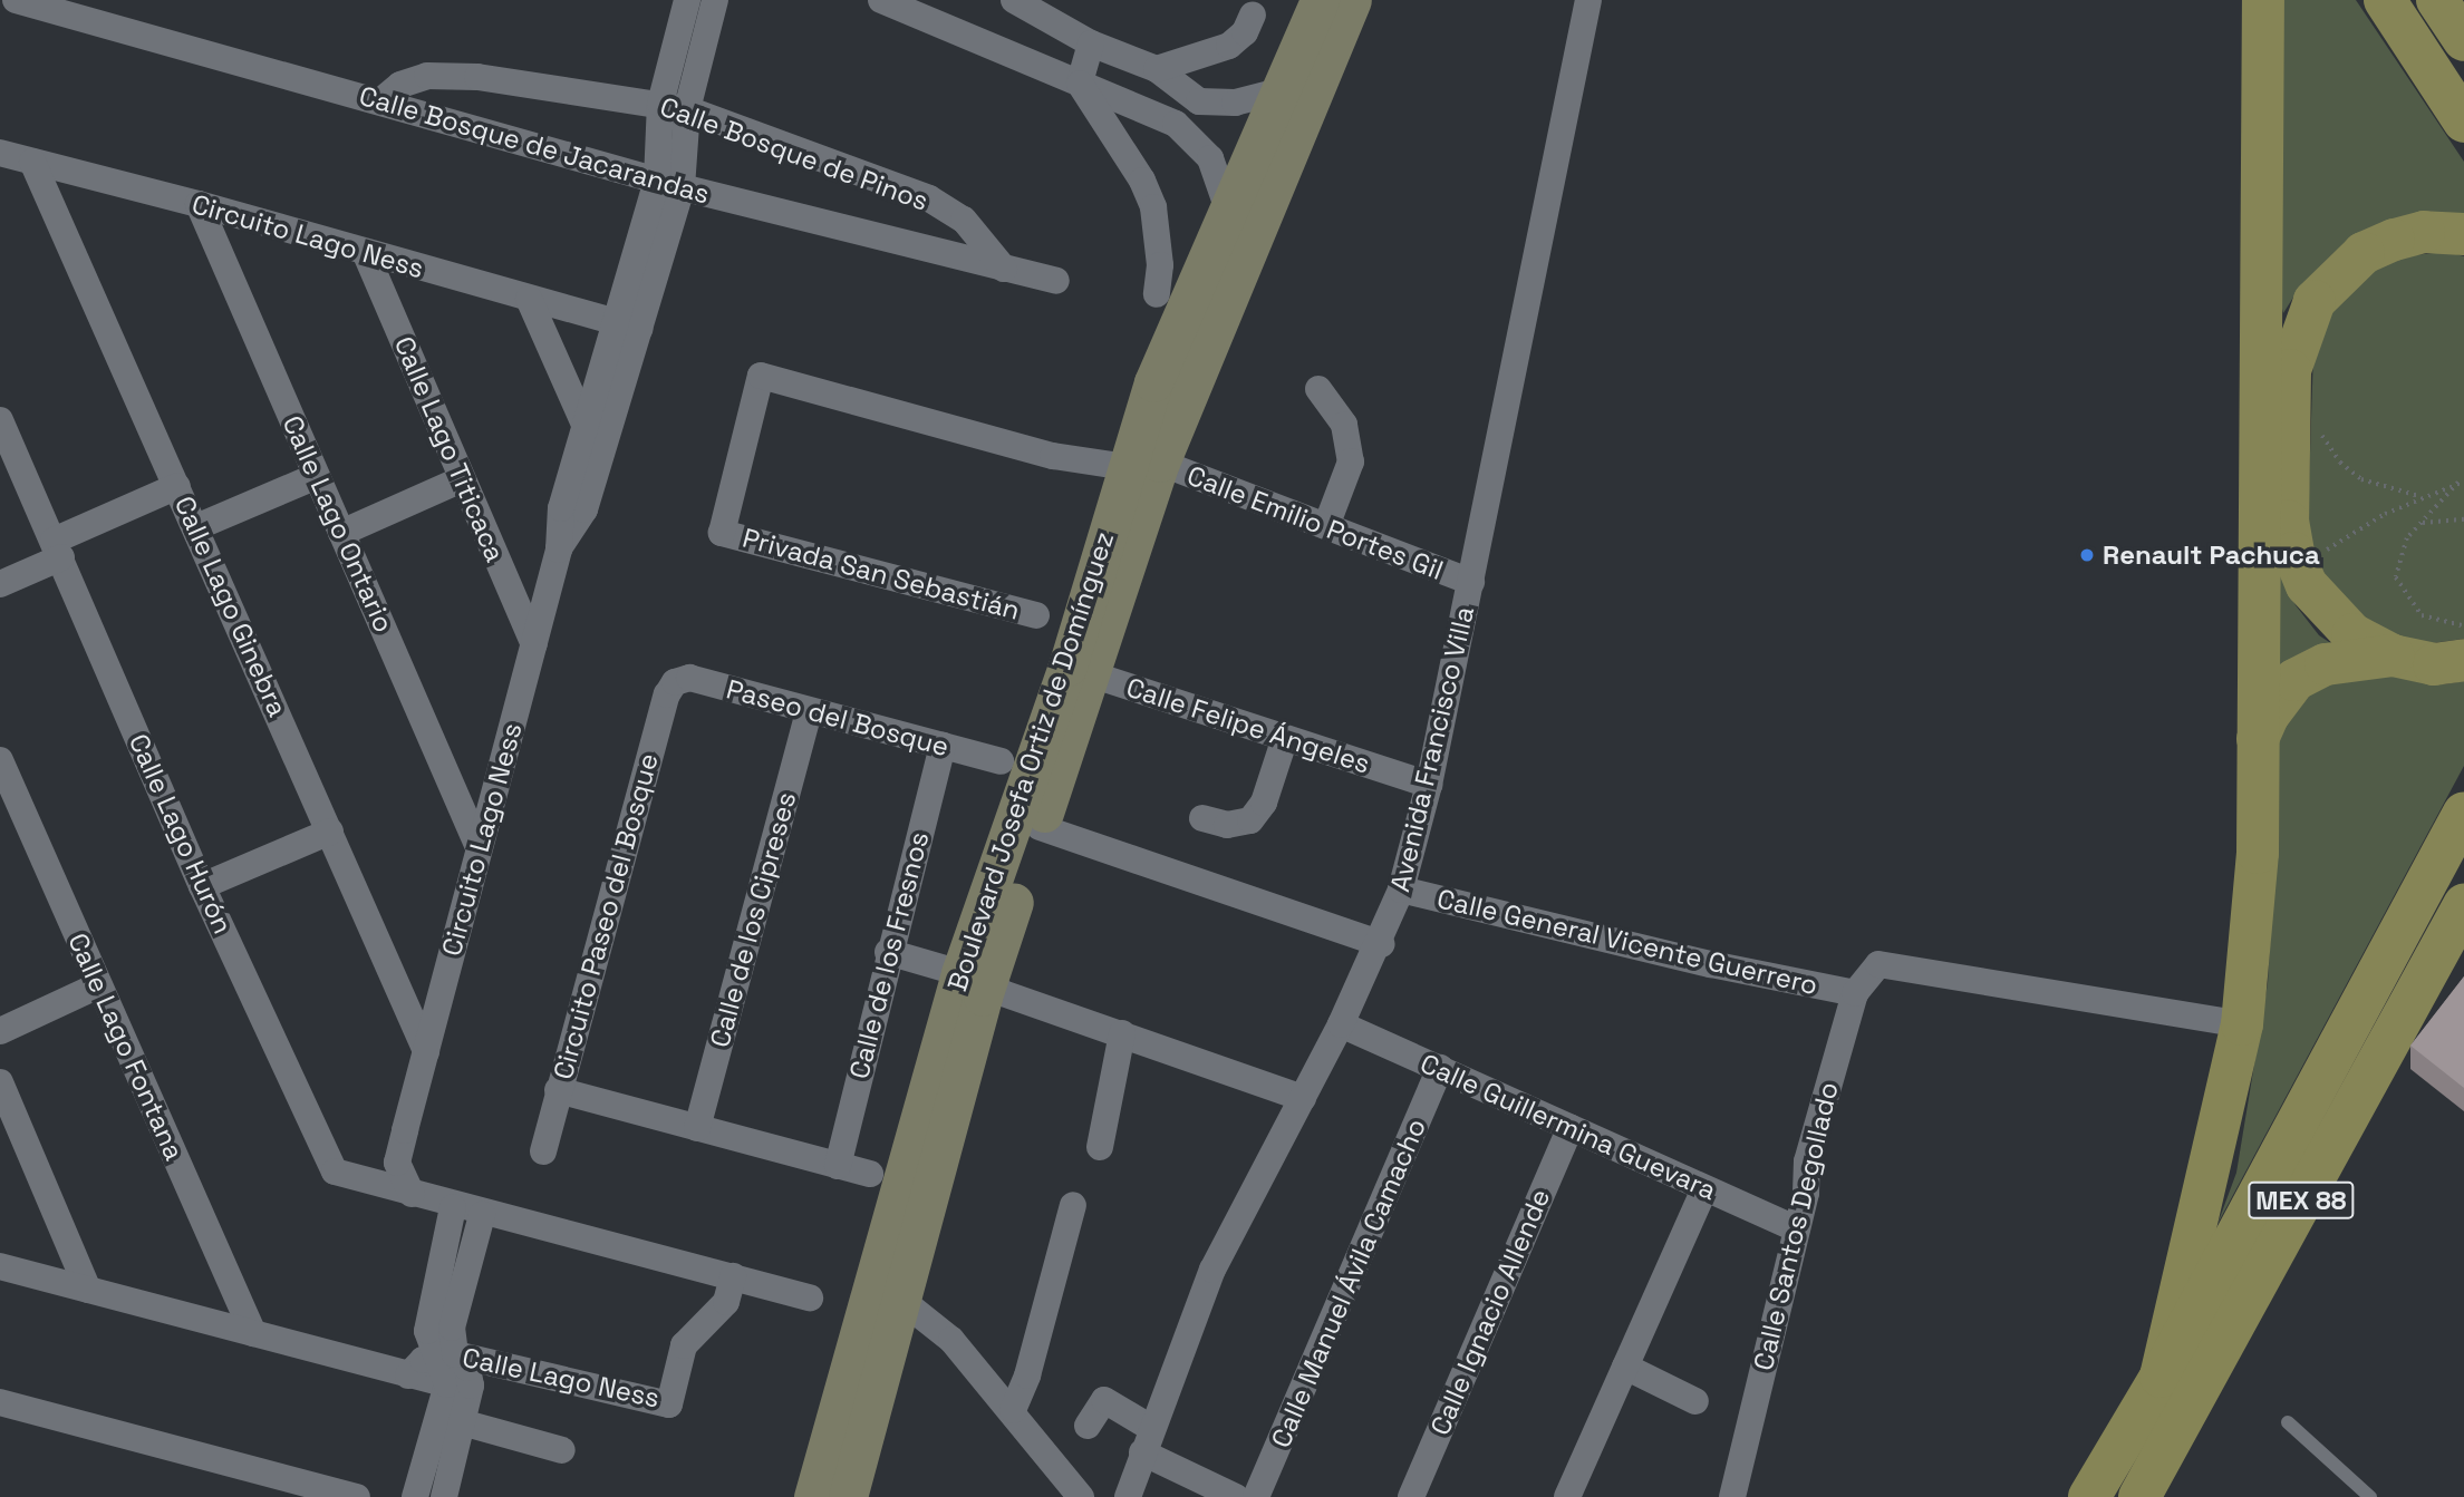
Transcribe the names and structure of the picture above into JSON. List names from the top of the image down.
{
  "streets": {
    "main road": ["MEX 88"],
    "street": [
      "Calle Bosque de Jacarandas",
      "Calle Bosque de Pinos",
      "Circuito Lago Ness",
      "Calle Lago Titicaca",
      "Calle Emilio Portes Gil",
      "Calle Lago Ontario",
      "Privada San Sebastián",
      "Calle Lago Ginebra",
      "Paseo del Bosque",
      "Calle Felipe Ángeles",
      "Avenida Francisco Villa",
      "Boulevard Josefa Ortiz de Domínguez",
      "Calle Lago Hurón",
      "Circuito Paseo del Bosque",
      "Calle de los Cipreses",
      "Calle General Vicente Guerrero",
      "Calle de los Fresnos",
      "Calle Lago Fontana",
      "Calle Guillermina Guevara",
      "Calle Santos Degollado",
      "Calle Manuel Ávila Camacho",
      "Calle Ignacio Allende",
      "Calle Lago Ness"
    ]
  },
  "crossings": [
    ["Calle Bosque de Jacarandas", "Calle Bosque de Pinos"],
    ["Calle Bosque de Jacarandas", "Circuito Lago Ness"],
    ["Calle Bosque de Pinos", "Circuito Lago Ness"],
    ["Circuito Lago Ness", "Calle Lago Titicaca"],
    ["Circuito Lago Ness", "Calle Lago Ontario"],
    ["Circuito Lago Ness", "Calle Lago Ginebra"],
    ["Circuito Lago Ness", "Calle Lago Hurón"],
    ["Calle Emilio Portes Gil", "Privada San Sebastián"],
    ["Calle Emilio Portes Gil", "Avenida Francisco Villa"],
    ["Calle Emilio Portes Gil", "Boulevard Josefa Ortiz de Domínguez"],
    ["Privada San Sebastián", "Boulevard Josefa Ortiz de Domínguez"],
    ["Paseo del Bosque", "Circuito Paseo del Bosque"],
    ["Paseo del Bosque", "Calle de los Cipreses"],
    ["Paseo del Bosque", "Calle de los Fresnos"],
    ["Calle Felipe Ángeles", "Avenida Francisco Villa"],
    ["Calle Felipe Ángeles", "Boulevard Josefa Ortiz de Domínguez"],
    ["Avenida Francisco Villa", "Calle General Vicente Guerrero"],
    ["Avenida Francisco Villa", "Calle Guillermina Guevara"],
    ["Calle General Vicente Guerrero", "Calle Santos Degollado"],
    ["Calle Guillermina Guevara", "Calle Santos Degollado"],
    ["Calle Guillermina Guevara", "Calle Manuel Ávila Camacho"],
    ["Calle Guillermina Guevara", "Calle Ignacio Allende"]
  ],
  "places": ["Renault Pachuca"]
}
